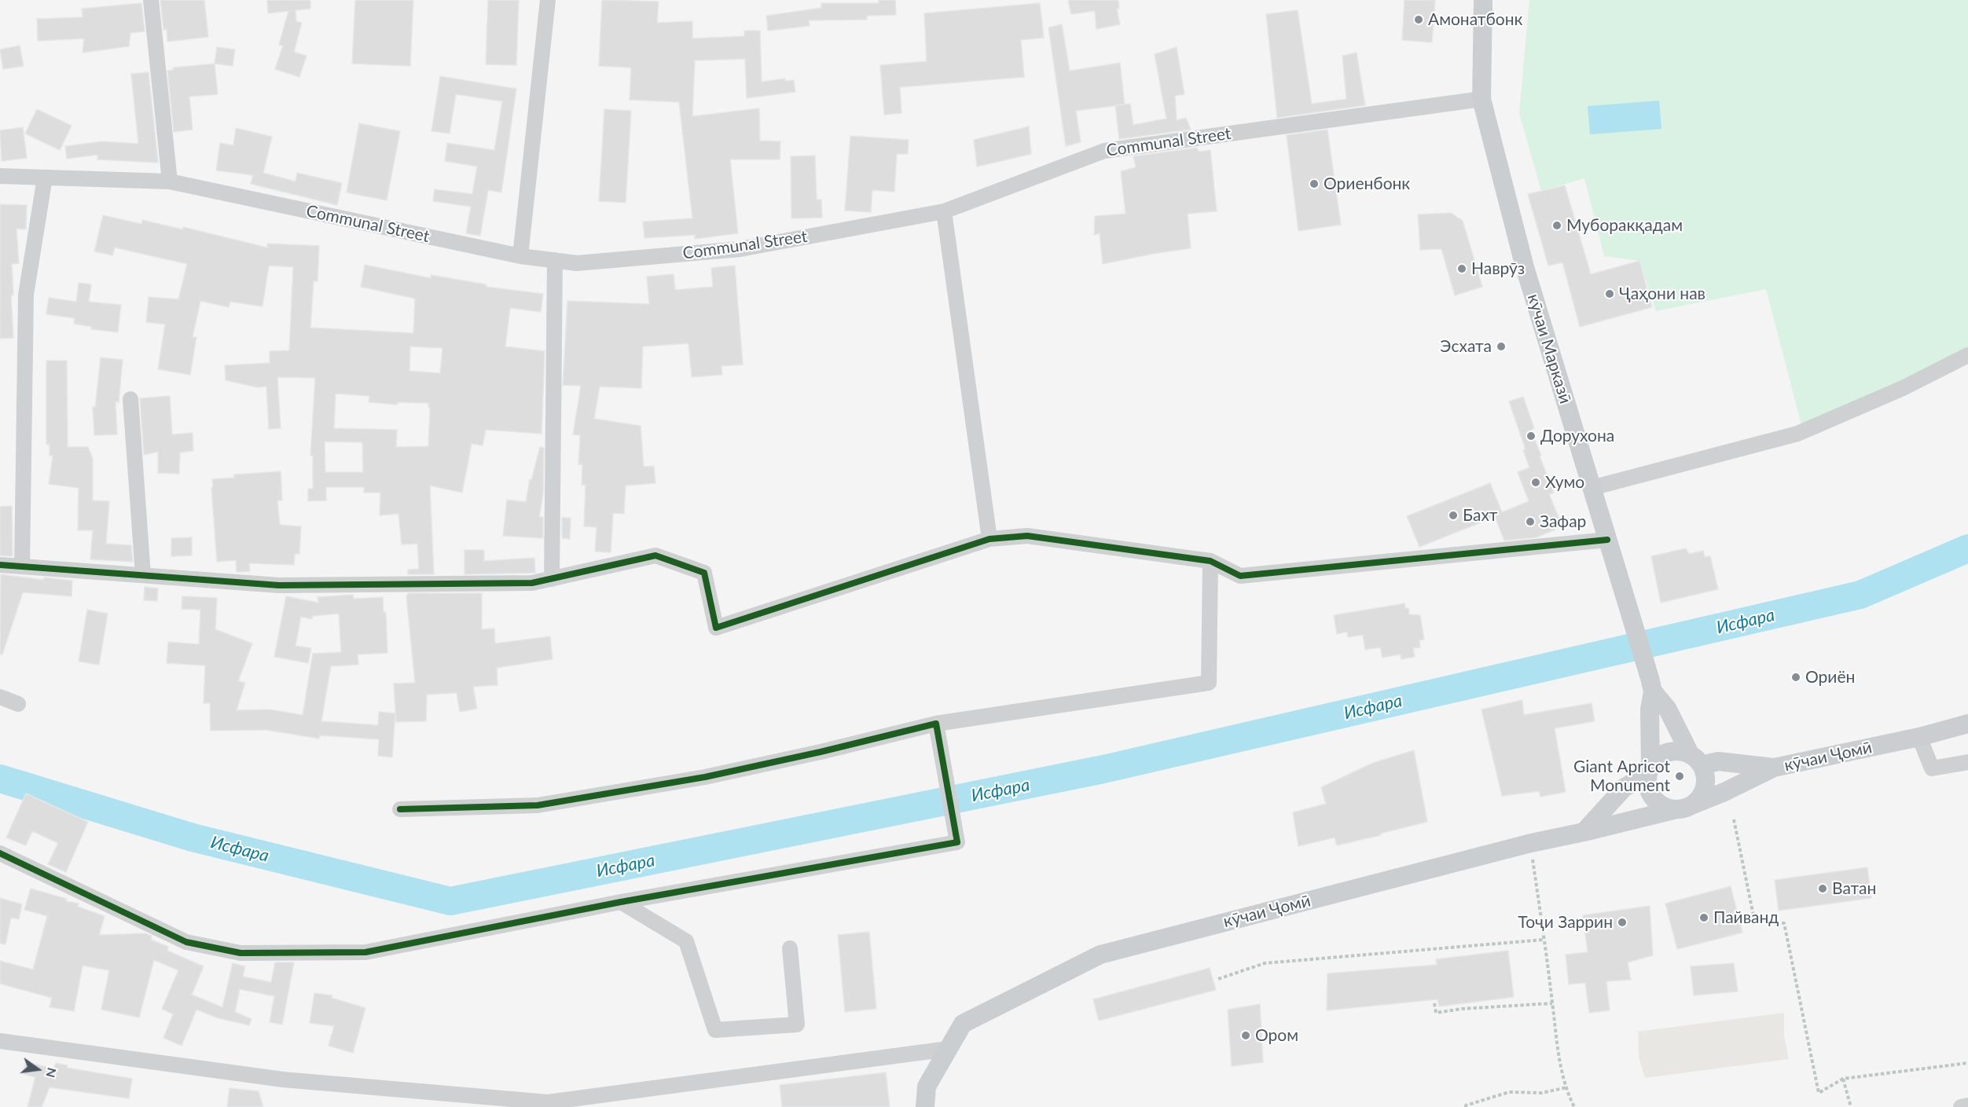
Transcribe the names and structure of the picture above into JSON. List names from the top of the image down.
{
  "streets": {
    "main road": ["кӯчаи Марказӣ", "кӯчаи Ҷомӣ"],
    "street": ["Communal Street"]
  },
  "crossings": [
    ["Communal Street", "кӯчаи Марказӣ"]
  ],
  "water": ["Исфара"],
  "places": [
    "Амонатбонк",
    "Ориенбонк",
    "Муборакқадам",
    "Наврӯз",
    "Ҷаҳони нав",
    "Эсхата",
    "Дорухона",
    "Хумо",
    "Бахт",
    "Зафар",
    "Ориён",
    "Giant Apricot Monument",
    "Ватан",
    "Пайванд",
    "Тоҷи Заррин",
    "Ором"
  ],
  "north": "right"
}
